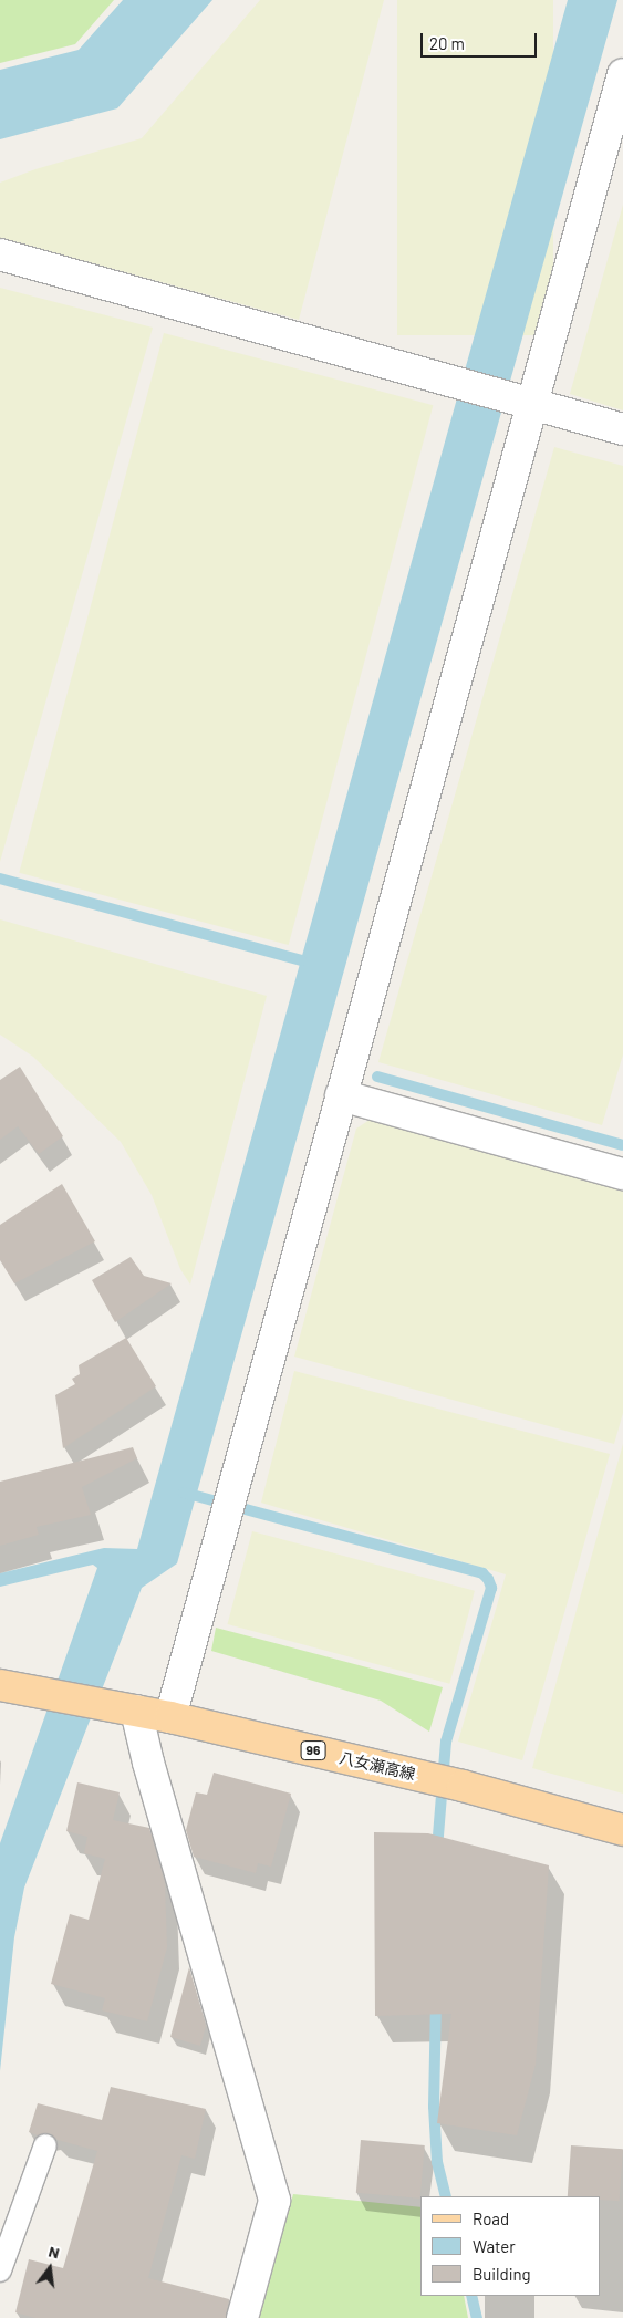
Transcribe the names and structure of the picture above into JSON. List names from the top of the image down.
{
  "streets": {
    "main road": ["96", "八女瀬高線"]
  },
  "legend": ["Road", "Water", "Building"],
  "scale_bar": "20 m",
  "north": "top"
}
